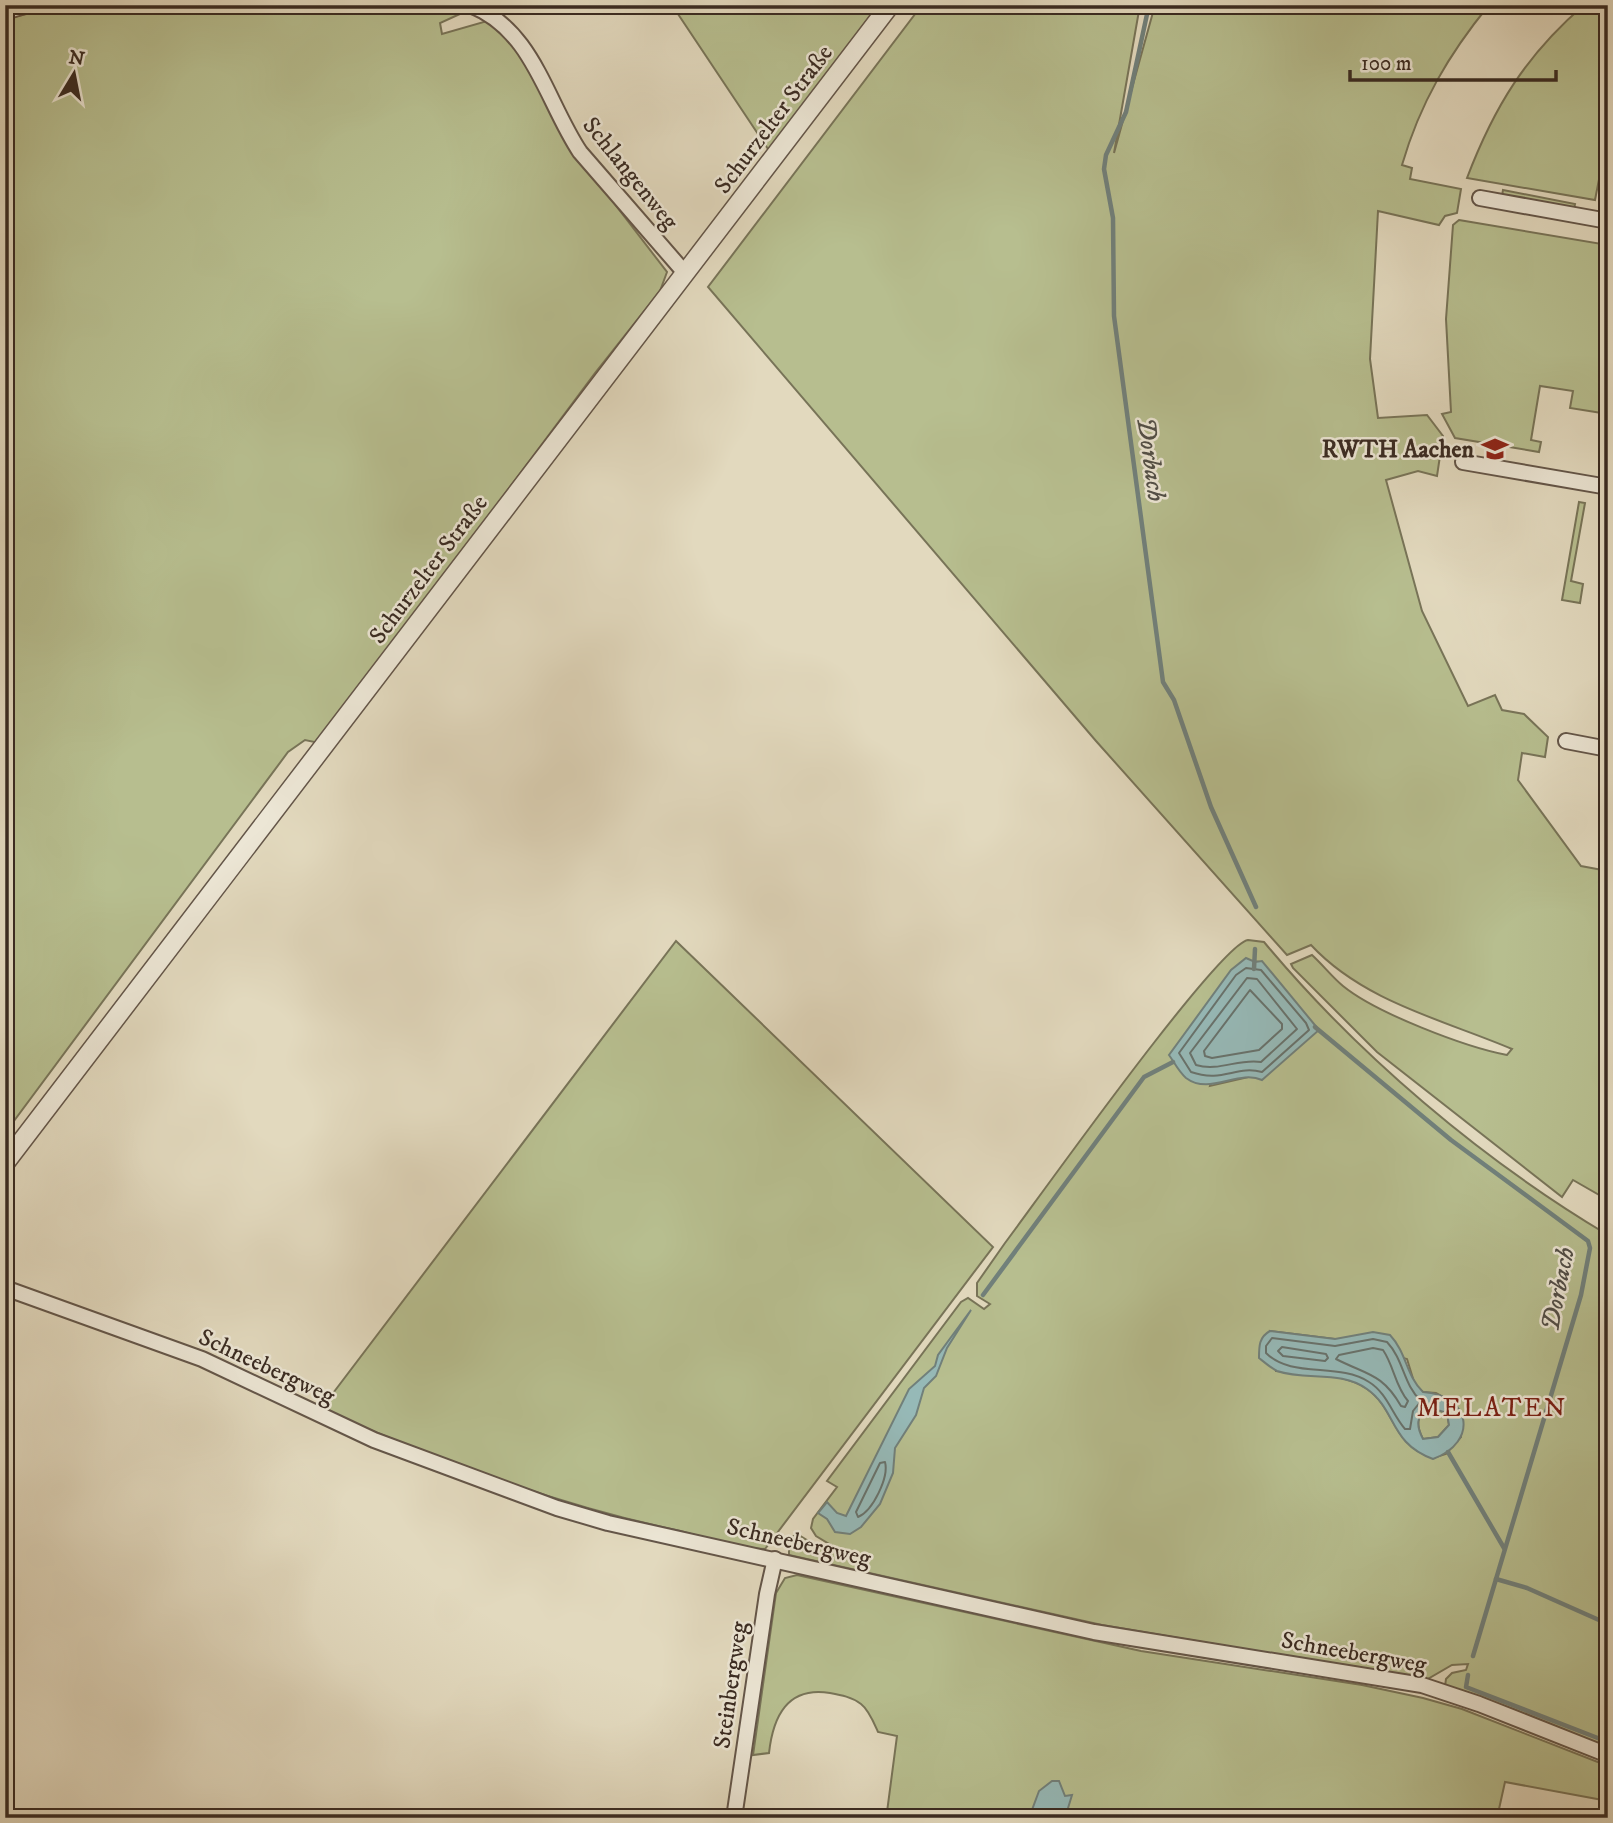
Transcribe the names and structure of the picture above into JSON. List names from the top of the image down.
{
  "streets": {
    "street": [
      "Schurzelter Straße",
      "Schlangenweg",
      "Schneebergweg",
      "Steinbergweg"
    ]
  },
  "crossings": [
    ["Schurzelter Straße", "Schlangenweg"],
    ["Schneebergweg", "Steinbergweg"]
  ],
  "districts": ["MELATEN"],
  "water": ["Dorbach"],
  "places": {
    "school or university": ["RWTH Aachen"]
  },
  "scale_bar": "100 m",
  "north": "top"
}
